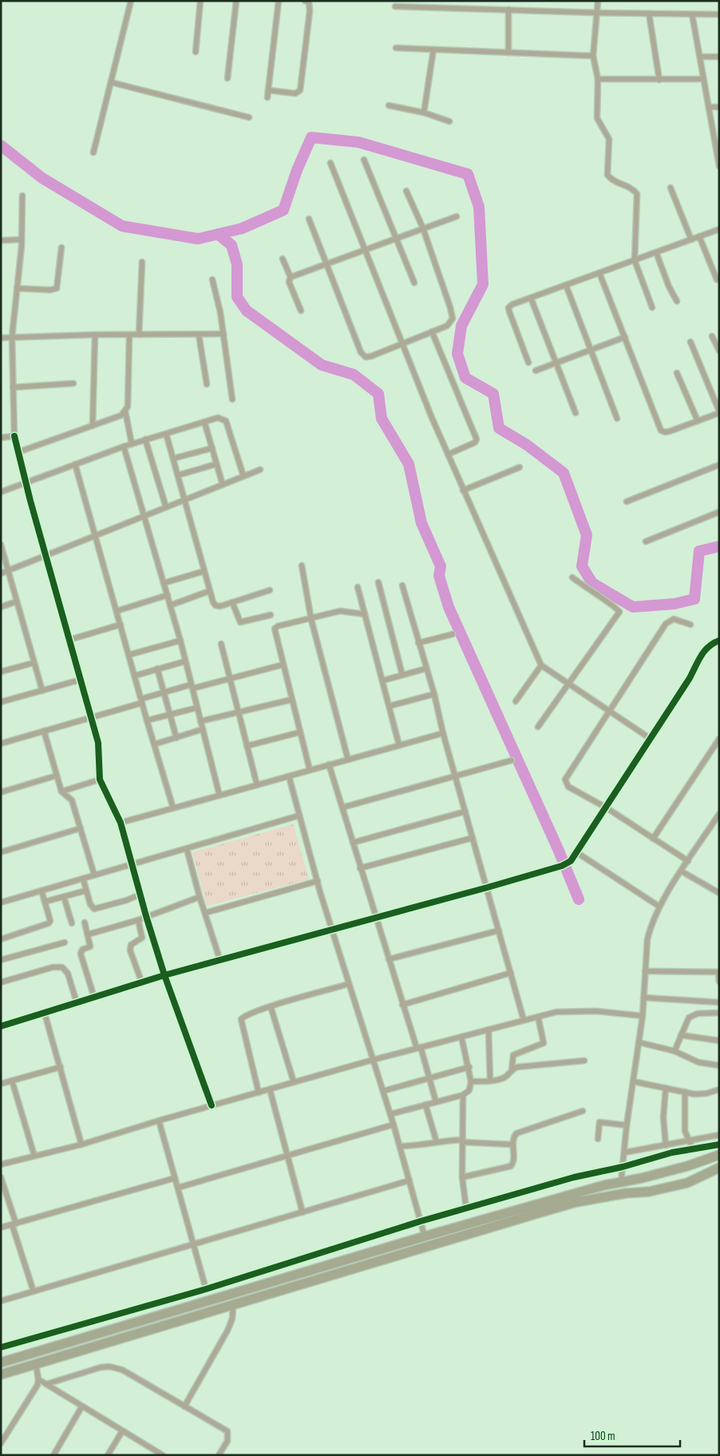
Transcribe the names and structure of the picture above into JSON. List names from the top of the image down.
{
  "scale_bar": "100 m"
}
